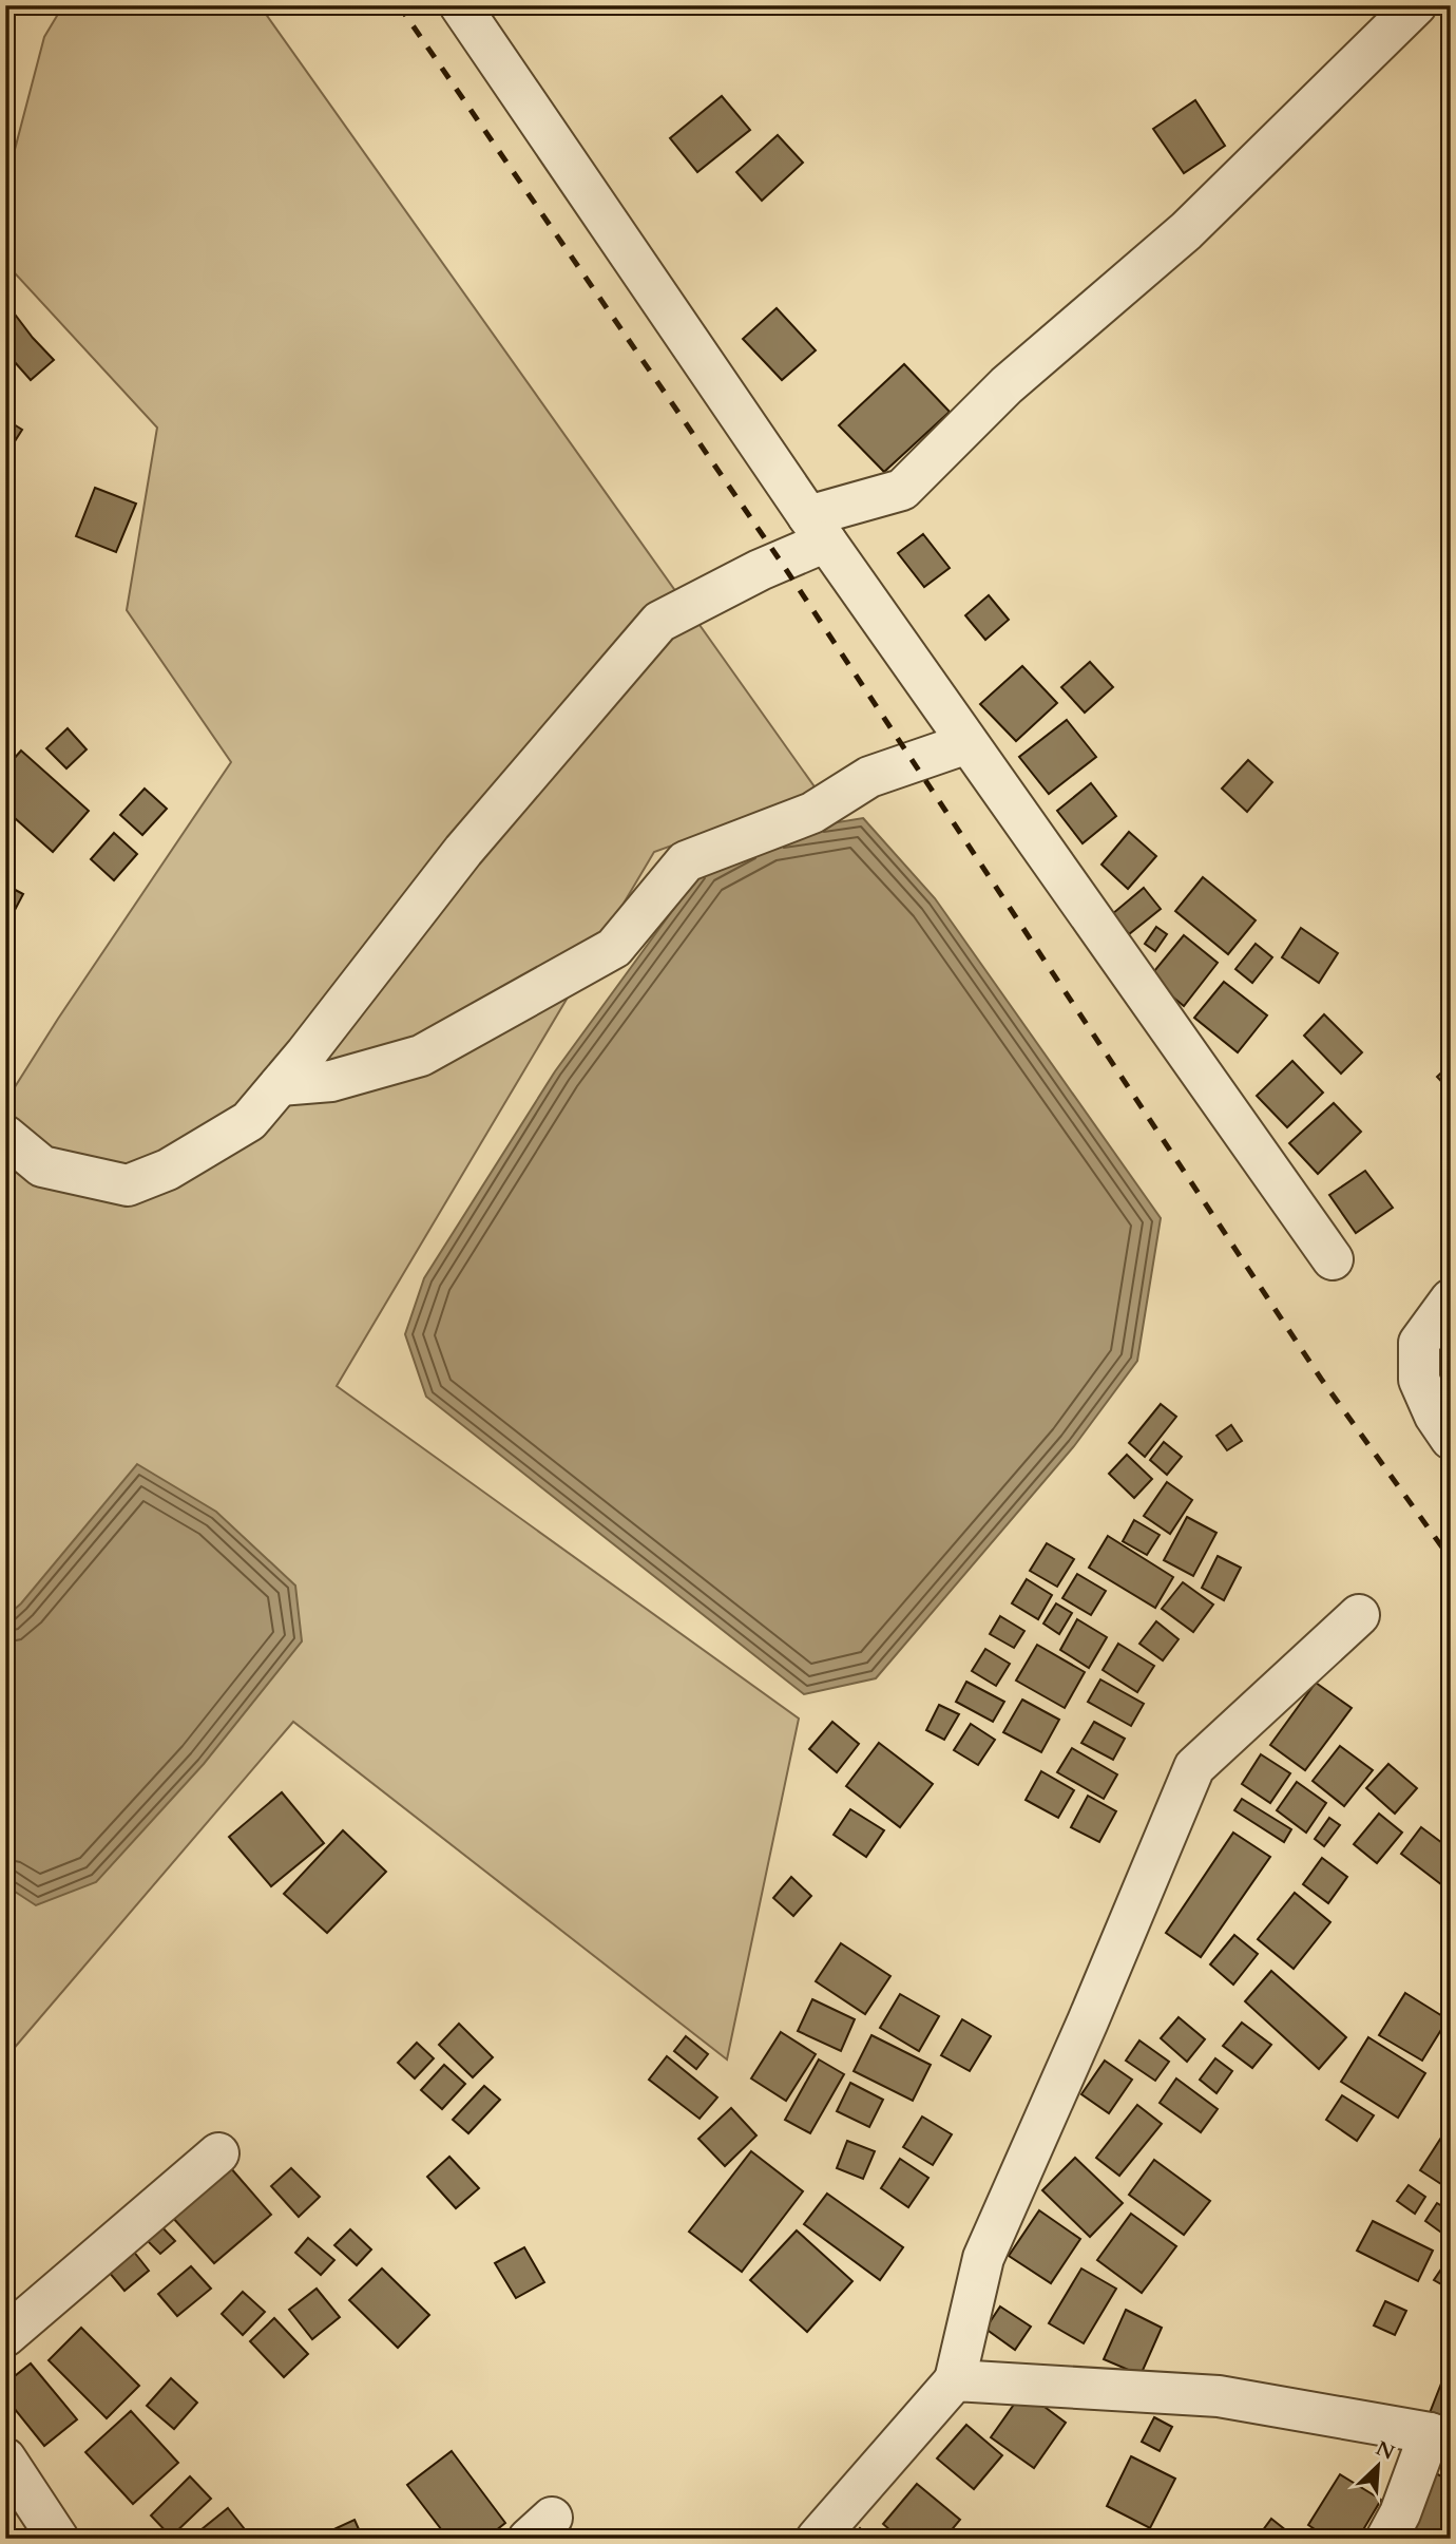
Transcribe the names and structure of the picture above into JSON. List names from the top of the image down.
{
  "north": "top right"
}
